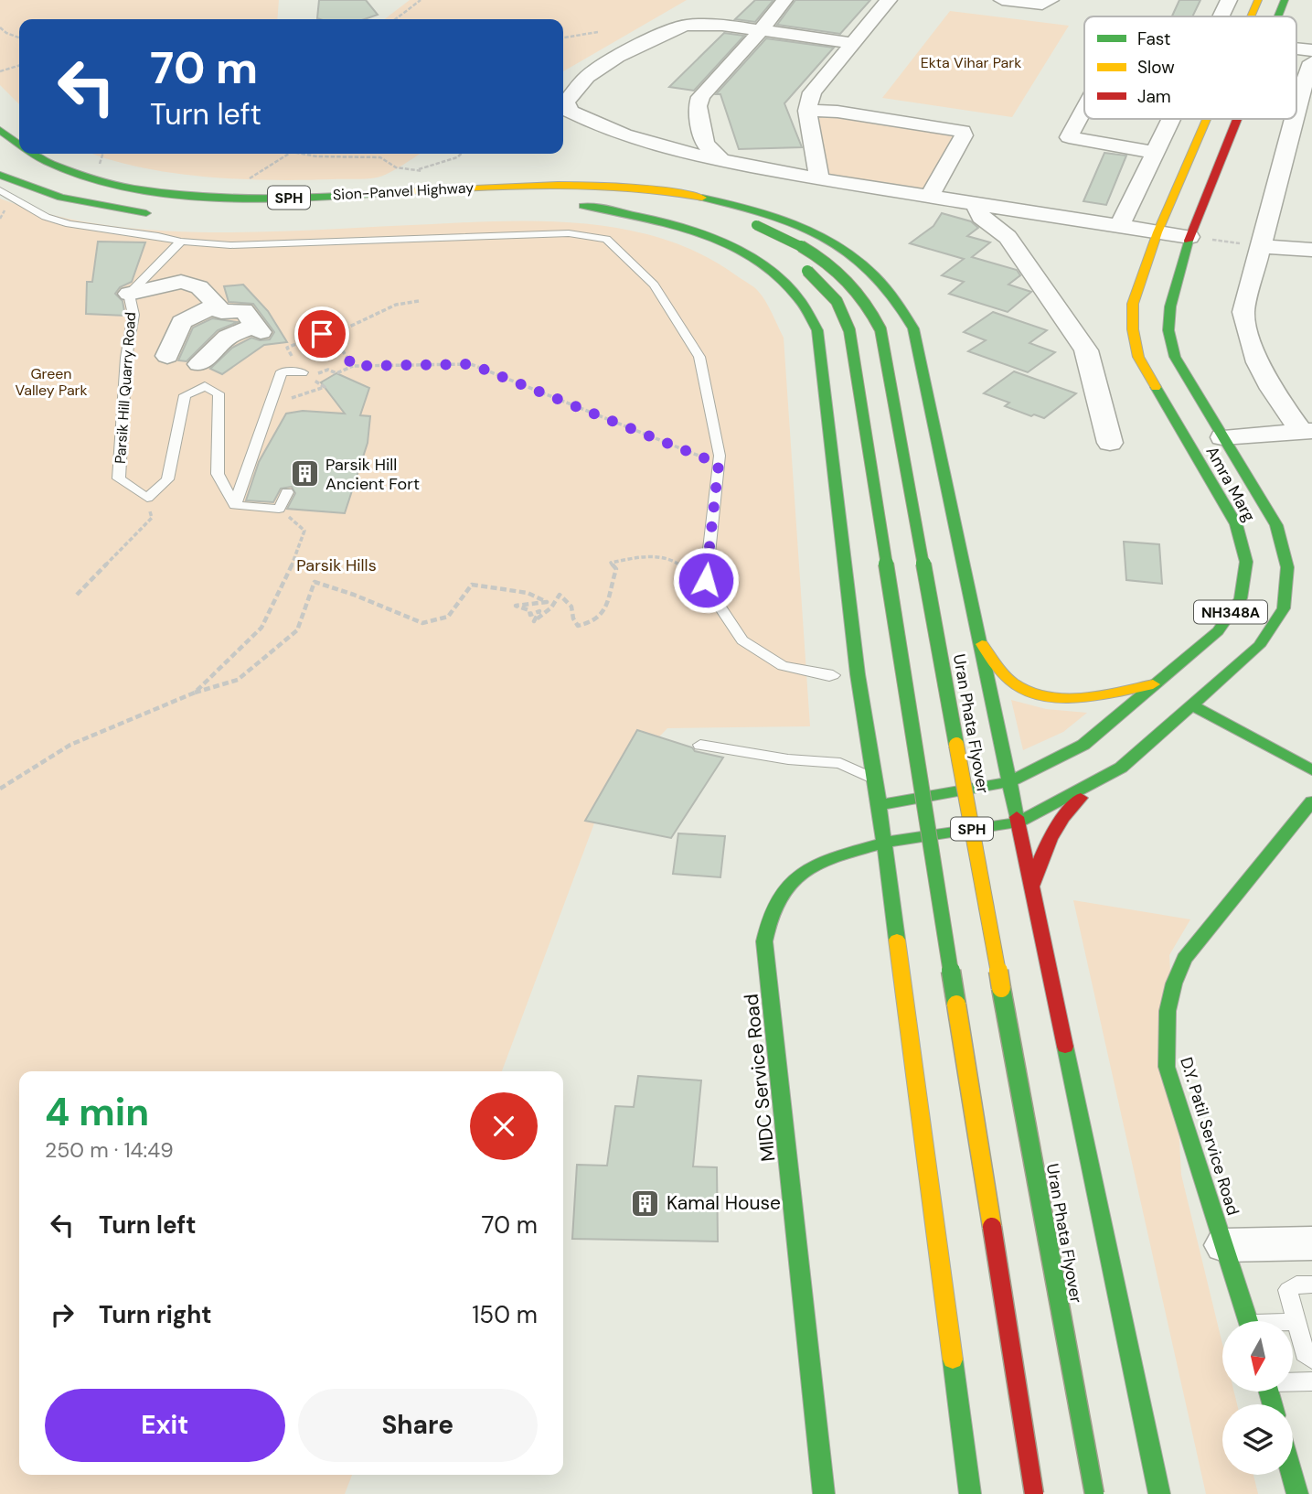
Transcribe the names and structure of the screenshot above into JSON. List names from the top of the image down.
{
  "streets": {
    "main road": [
      "Sion-Panvel Highway",
      "SPH",
      "Amra Marg",
      "NH348A",
      "Uran Phata Flyover",
      "MIDC Service Road",
      "D.Y. Patil Service Road"
    ],
    "lane": ["Parsik Hill Quarry Road"]
  },
  "crossings": [
    ["Sion-Panvel Highway", "Uran Phata Flyover"],
    ["Amra Marg", "MIDC Service Road"]
  ],
  "parks": ["Ekta Vihar Park", "Green Valley Park", "Parsik Hills"],
  "places": {
    "building": ["Parsik Hill Ancient Fort", "Kamal House"]
  },
  "legend": ["Fast", "Slow", "Jam"],
  "north": "bottom",
  "page": {
    "turn": ["70 m", "Turn left"],
    "heading": ["4 min", "250 m · 14:49"],
    "list": [
      {
        "name": "Turn left",
        "value": "70 m"
      },
      {
        "name": "Turn right",
        "value": "150 m"
      }
    ],
    "buttons": ["Exit", "Share"]
  }
}
